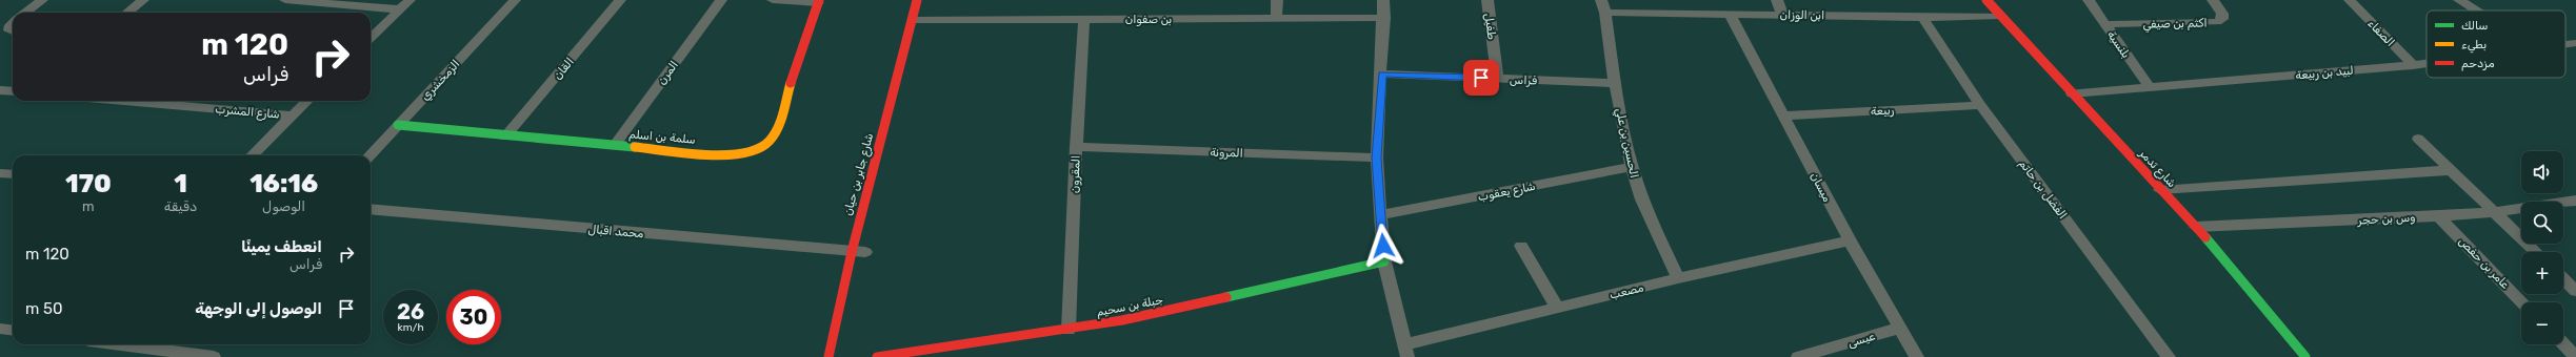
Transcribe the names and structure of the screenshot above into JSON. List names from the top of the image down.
{
  "streets": {
    "street": [
      "ابن الوزان",
      "بن صفوان",
      "اكثم بن صيفي",
      "طفيل",
      "الصفاء",
      "بلنسية",
      "القان",
      "المرن",
      "لبيد بن ربيعة",
      "الزمخشري",
      "فراس",
      "ربيعة",
      "شارع المشرب",
      "سلمة بن اسلم",
      "الحسين بن علي",
      "المرونة",
      "شارع تدمر",
      "شارع جابر بن حيان",
      "المقرون",
      "ميسان",
      "الفضل بن حاتم",
      "شارع يعقوب",
      "وس بن حجر",
      "محمد اقبال",
      "عامر بن حفص",
      "مصعب",
      "جبلة بن سحيم",
      "عيسى"
    ]
  },
  "crossings": [
    ["ابن الوزان", "الحسين بن علي"],
    ["ابن الوزان", "شارع تدمر"],
    ["ابن الوزان", "ميسان"],
    ["ابن الوزان", "الفضل بن حاتم"],
    ["بن صفوان", "شارع جابر بن حيان"],
    ["بن صفوان", "المقرون"],
    ["اكثم بن صيفي", "بلنسية"],
    ["طفيل", "فراس"],
    ["الصفاء", "لبيد بن ربيعة"],
    ["بلنسية", "لبيد بن ربيعة"],
    ["القان", "سلمة بن اسلم"],
    ["المرن", "سلمة بن اسلم"],
    ["لبيد بن ربيعة", "شارع تدمر"],
    ["الزمخشري", "سلمة بن اسلم"],
    ["فراس", "الحسين بن علي"],
    ["ربيعة", "ميسان"],
    ["ربيعة", "الفضل بن حاتم"],
    ["الحسين بن علي", "شارع يعقوب"],
    ["الحسين بن علي", "مصعب"],
    ["المرونة", "المقرون"],
    ["شارع تدمر", "وس بن حجر"],
    ["شارع جابر بن حيان", "محمد اقبال"],
    ["المقرون", "جبلة بن سحيم"],
    ["ميسان", "مصعب"],
    ["ميسان", "عيسى"],
    ["وس بن حجر", "عامر بن حفص"]
  ],
  "legend": ["سالك", "بطيء", "مزدحم"],
  "page": {
    "turn": ["120 m", "فراس"],
    "map_buttons": ["+", "−"],
    "eta": [
      "16:16",
      "الوصول",
      "1",
      "دقيقة",
      "170",
      "m"
    ],
    "list": [
      {
        "name": "انعطف يمينًا",
        "note": "فراس",
        "value": "120 m"
      },
      {
        "name": "الوصول إلى الوجهة",
        "value": "50 m"
      }
    ],
    "speed": "26 km/h",
    "limit": "30"
  }
}
